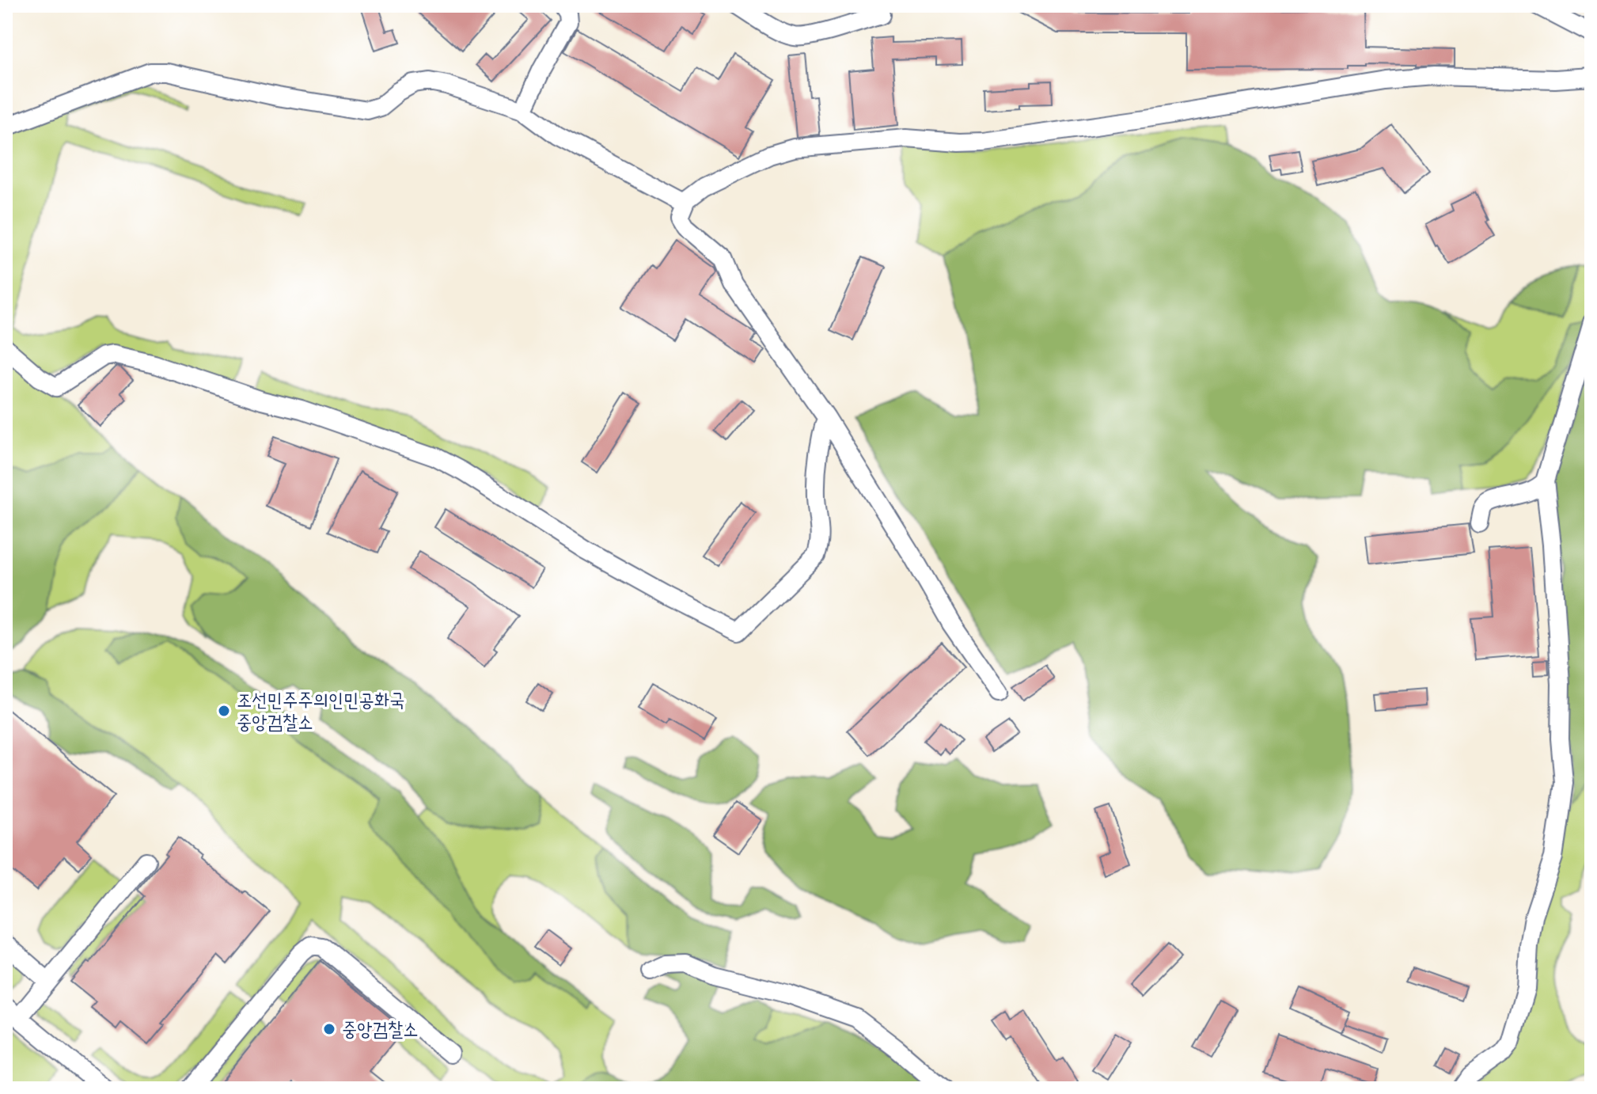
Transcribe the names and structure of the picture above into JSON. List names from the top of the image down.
{
  "places": ["조선민주주의인민공화국 중앙검찰소", "중앙검찰소"]
}
